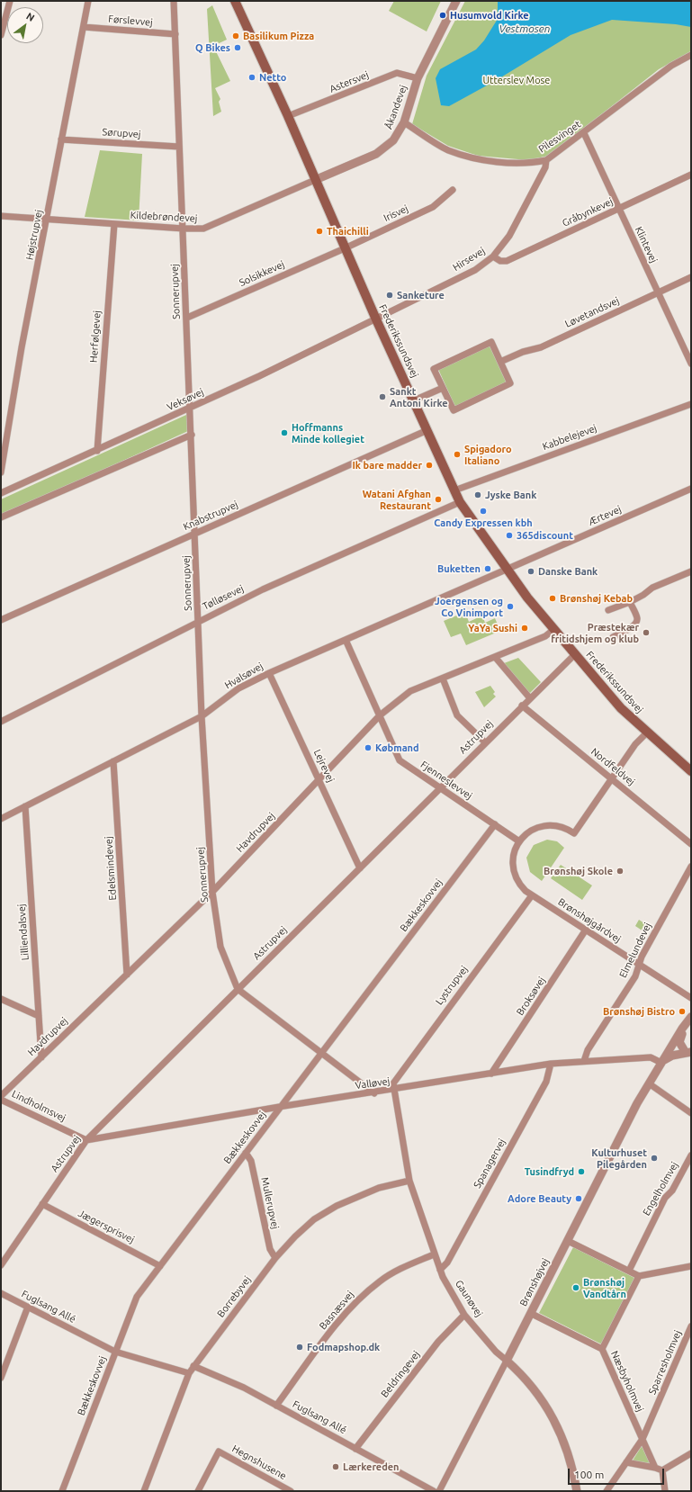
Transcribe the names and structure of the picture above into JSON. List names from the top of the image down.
{
  "streets": {
    "main road": ["Frederikssundsvej"],
    "street": [
      "Førslevvej",
      "Astersvej",
      "Åkandevej",
      "Sørupvej",
      "Pilesvinget",
      "Gråbynkevej",
      "Irisvej",
      "Kildebrøndevej",
      "Højstrupvej",
      "Klintevej",
      "Hirsevej",
      "Solsikkevej",
      "Sonnerupvej",
      "Løvetandsvej",
      "Herfølgevej",
      "Veksøvej",
      "Kabbelejevej",
      "Knabstrupvej",
      "Ærtevej",
      "Tølløsevej",
      "Hvalsøvej",
      "Astrupvej",
      "Lejrevej",
      "Nordfeldvej",
      "Fjenneslevvej",
      "Havdrupvej",
      "Edelsmindevej",
      "Bækkeskovvej",
      "Brønshøjgårdvej",
      "Lilliendalsvej",
      "Elmelundevej",
      "Lystrupvej",
      "Broksøvej",
      "Valløvej",
      "Lindholmsvej",
      "Spanagervej",
      "Engelholmvej",
      "Mullerupvej",
      "Jægersprisvej",
      "Brønshøjvej",
      "Borrebyvej",
      "Gaunøvej",
      "Fuglsang Allé",
      "Basnæsvej",
      "Sparresholmvej",
      "Beldringevej",
      "Næsbyholmvej",
      "Hegnshusene"
    ]
  },
  "crossings": [
    ["Førslevvej", "Højstrupvej"],
    ["Førslevvej", "Sonnerupvej"],
    ["Astersvej", "Åkandevej"],
    ["Astersvej", "Frederikssundsvej"],
    ["Åkandevej", "Pilesvinget"],
    ["Åkandevej", "Kildebrøndevej"],
    ["Åkandevej", "Frederikssundsvej"],
    ["Sørupvej", "Højstrupvej"],
    ["Sørupvej", "Sonnerupvej"],
    ["Pilesvinget", "Klintevej"],
    ["Pilesvinget", "Hirsevej"],
    ["Gråbynkevej", "Klintevej"],
    ["Gråbynkevej", "Hirsevej"],
    ["Irisvej", "Solsikkevej"],
    ["Irisvej", "Frederikssundsvej"],
    ["Kildebrøndevej", "Højstrupvej"],
    ["Kildebrøndevej", "Sonnerupvej"],
    ["Kildebrøndevej", "Herfølgevej"],
    ["Kildebrøndevej", "Frederikssundsvej"],
    ["Klintevej", "Løvetandsvej"],
    ["Hirsevej", "Frederikssundsvej"],
    ["Hirsevej", "Veksøvej"],
    ["Solsikkevej", "Sonnerupvej"],
    ["Solsikkevej", "Frederikssundsvej"],
    ["Sonnerupvej", "Veksøvej"],
    ["Sonnerupvej", "Knabstrupvej"],
    ["Sonnerupvej", "Tølløsevej"],
    ["Sonnerupvej", "Hvalsøvej"],
    ["Sonnerupvej", "Astrupvej"],
    ["Sonnerupvej", "Havdrupvej"],
    ["Herfølgevej", "Veksøvej"],
    ["Frederikssundsvej", "Veksøvej"],
    ["Frederikssundsvej", "Kabbelejevej"],
    ["Frederikssundsvej", "Knabstrupvej"],
    ["Frederikssundsvej", "Ærtevej"],
    ["Frederikssundsvej", "Tølløsevej"],
    ["Frederikssundsvej", "Hvalsøvej"],
    ["Frederikssundsvej", "Astrupvej"],
    ["Frederikssundsvej", "Havdrupvej"],
    ["Ærtevej", "Hvalsøvej"],
    ["Hvalsøvej", "Lejrevej"],
    ["Hvalsøvej", "Fjenneslevvej"],
    ["Hvalsøvej", "Edelsmindevej"],
    ["Hvalsøvej", "Lilliendalsvej"],
    ["Astrupvej", "Lejrevej"],
    ["Astrupvej", "Nordfeldvej"],
    ["Astrupvej", "Fjenneslevvej"],
    ["Astrupvej", "Valløvej"],
    ["Astrupvej", "Lindholmsvej"],
    ["Astrupvej", "Jægersprisvej"],
    ["Lejrevej", "Havdrupvej"],
    ["Fjenneslevvej", "Havdrupvej"],
    ["Fjenneslevvej", "Bækkeskovvej"],
    ["Fjenneslevvej", "Brønshøjgårdvej"],
    ["Havdrupvej", "Edelsmindevej"],
    ["Havdrupvej", "Lilliendalsvej"],
    ["Bækkeskovvej", "Valløvej"],
    ["Bækkeskovvej", "Mullerupvej"],
    ["Bækkeskovvej", "Jægersprisvej"],
    ["Bækkeskovvej", "Fuglsang Allé"],
    ["Brønshøjgårdvej", "Elmelundevej"],
    ["Brønshøjgårdvej", "Lystrupvej"],
    ["Brønshøjgårdvej", "Broksøvej"],
    ["Elmelundevej", "Valløvej"],
    ["Lystrupvej", "Valløvej"],
    ["Lystrupvej", "Gaunøvej"],
    ["Broksøvej", "Valløvej"],
    ["Valløvej", "Lindholmsvej"],
    ["Valløvej", "Spanagervej"],
    ["Valløvej", "Brønshøjvej"],
    ["Valløvej", "Gaunøvej"],
    ["Spanagervej", "Gaunøvej"],
    ["Mullerupvej", "Borrebyvej"],
    ["Brønshøjvej", "Gaunøvej"],
    ["Brønshøjvej", "Næsbyholmvej"],
    ["Borrebyvej", "Gaunøvej"],
    ["Borrebyvej", "Fuglsang Allé"],
    ["Gaunøvej", "Basnæsvej"],
    ["Gaunøvej", "Beldringevej"],
    ["Fuglsang Allé", "Basnæsvej"],
    ["Fuglsang Allé", "Beldringevej"],
    ["Sparresholmvej", "Næsbyholmvej"]
  ],
  "water": ["Vestmosen"],
  "parks": ["Utterslev Mose"],
  "places": [
    "Husumvold Kirke",
    "Basilikum Pizza",
    "Q Bikes",
    "Netto",
    "Thaichilli",
    "Sanketure",
    "Sankt Antoni Kirke",
    "Hoffmanns Minde kollegiet",
    "Spigadoro Italiano",
    "Ik bare madder",
    "Jyske Bank",
    "Watani Afghan Restaurant",
    "Candy Expressen kbh",
    "365discount",
    "Buketten",
    "Danske Bank",
    "Brønshøj Kebab",
    "Joergensen og Co Vinimport",
    "YaYa Sushi",
    "Præstekær fritidshjem og klub",
    "Købmand",
    "Brønshøj Skole",
    "Brønshøj Bistro",
    "Kulturhuset Pilegården",
    "Tusindfryd",
    "Adore Beauty",
    "Brønshøj Vandtårn",
    "Fodmapshop.dk",
    "Lærkereden"
  ],
  "scale_bar": "100 m",
  "north": "top right"
}
